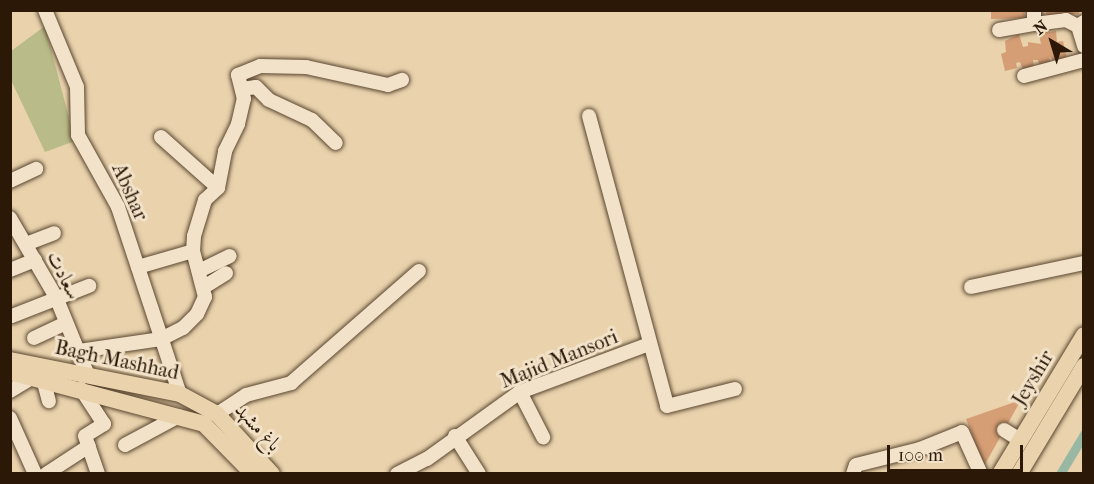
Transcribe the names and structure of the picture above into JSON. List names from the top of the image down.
{
  "streets": {
    "main road": ["Bagh Mashhad", "Jeyshir", "باغ مشهد"],
    "street": ["Abshar", "سعادت", "Majid Mansori"]
  },
  "crossings": [
    ["Abshar", "Bagh Mashhad"],
    ["سعادت", "Bagh Mashhad"],
    ["Bagh Mashhad", "باغ مشهد"]
  ],
  "scale_bar": "100 m",
  "north": "top left"
}
